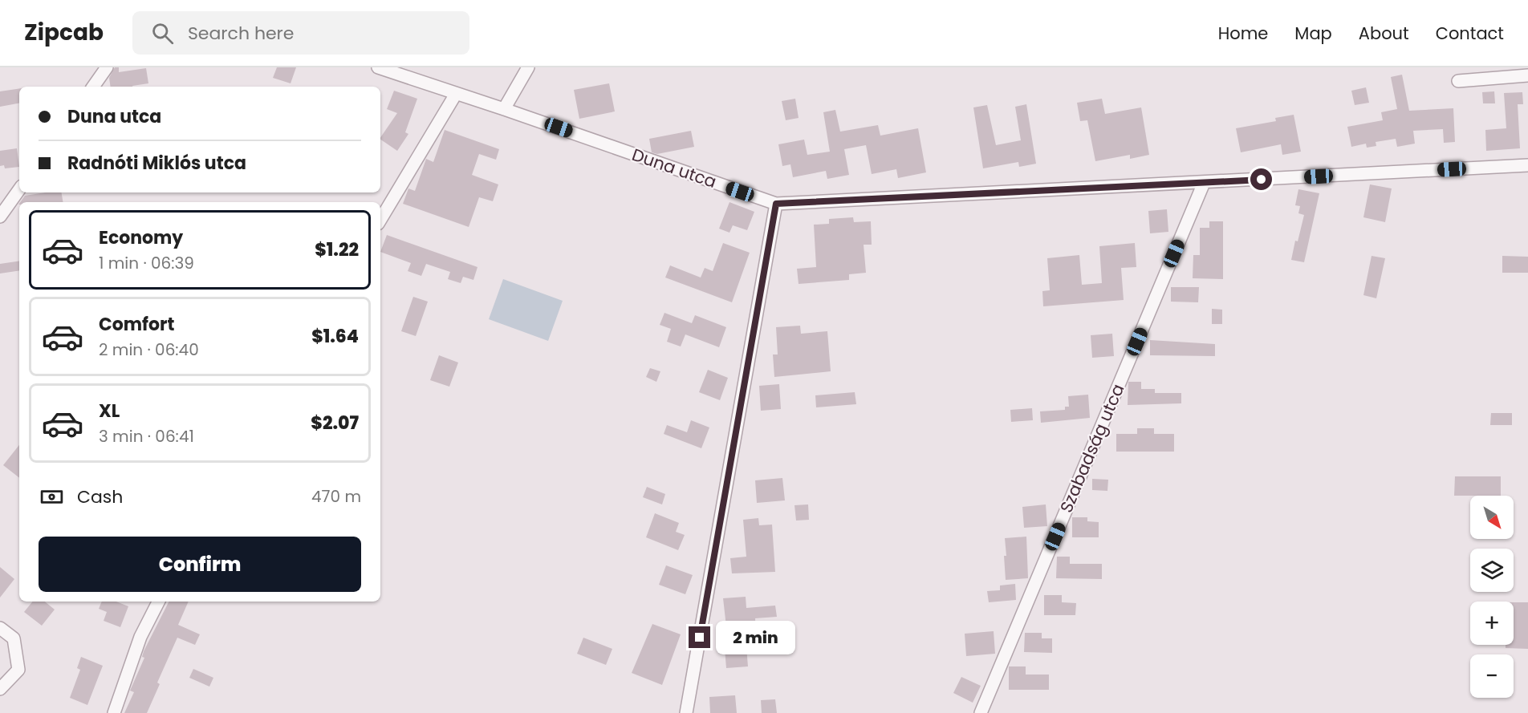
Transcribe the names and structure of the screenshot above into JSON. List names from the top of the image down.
{
  "streets": {
    "street": ["Duna utca", "Szabadság utca"]
  },
  "crossings": [
    ["Duna utca", "Szabadság utca"]
  ],
  "north": "bottom right",
  "page": {
    "header": "Zipcab",
    "search": "Search here",
    "nav": [
      "Home",
      "Map",
      "About",
      "Contact"
    ],
    "banner": ["Duna utca", "Radnóti Miklós utca"],
    "list": [
      {
        "name": "Economy",
        "note": "1 min · 06:39",
        "value": "$1.22"
      },
      {
        "name": "Comfort",
        "note": "2 min · 06:40",
        "value": "$1.64"
      },
      {
        "name": "XL",
        "note": "3 min · 06:41",
        "value": "$2.07"
      }
    ],
    "pay": ["Cash", "470 m"],
    "map_buttons": ["+", "−"],
    "buttons": "Confirm",
    "bubble": "2 min"
  }
}
